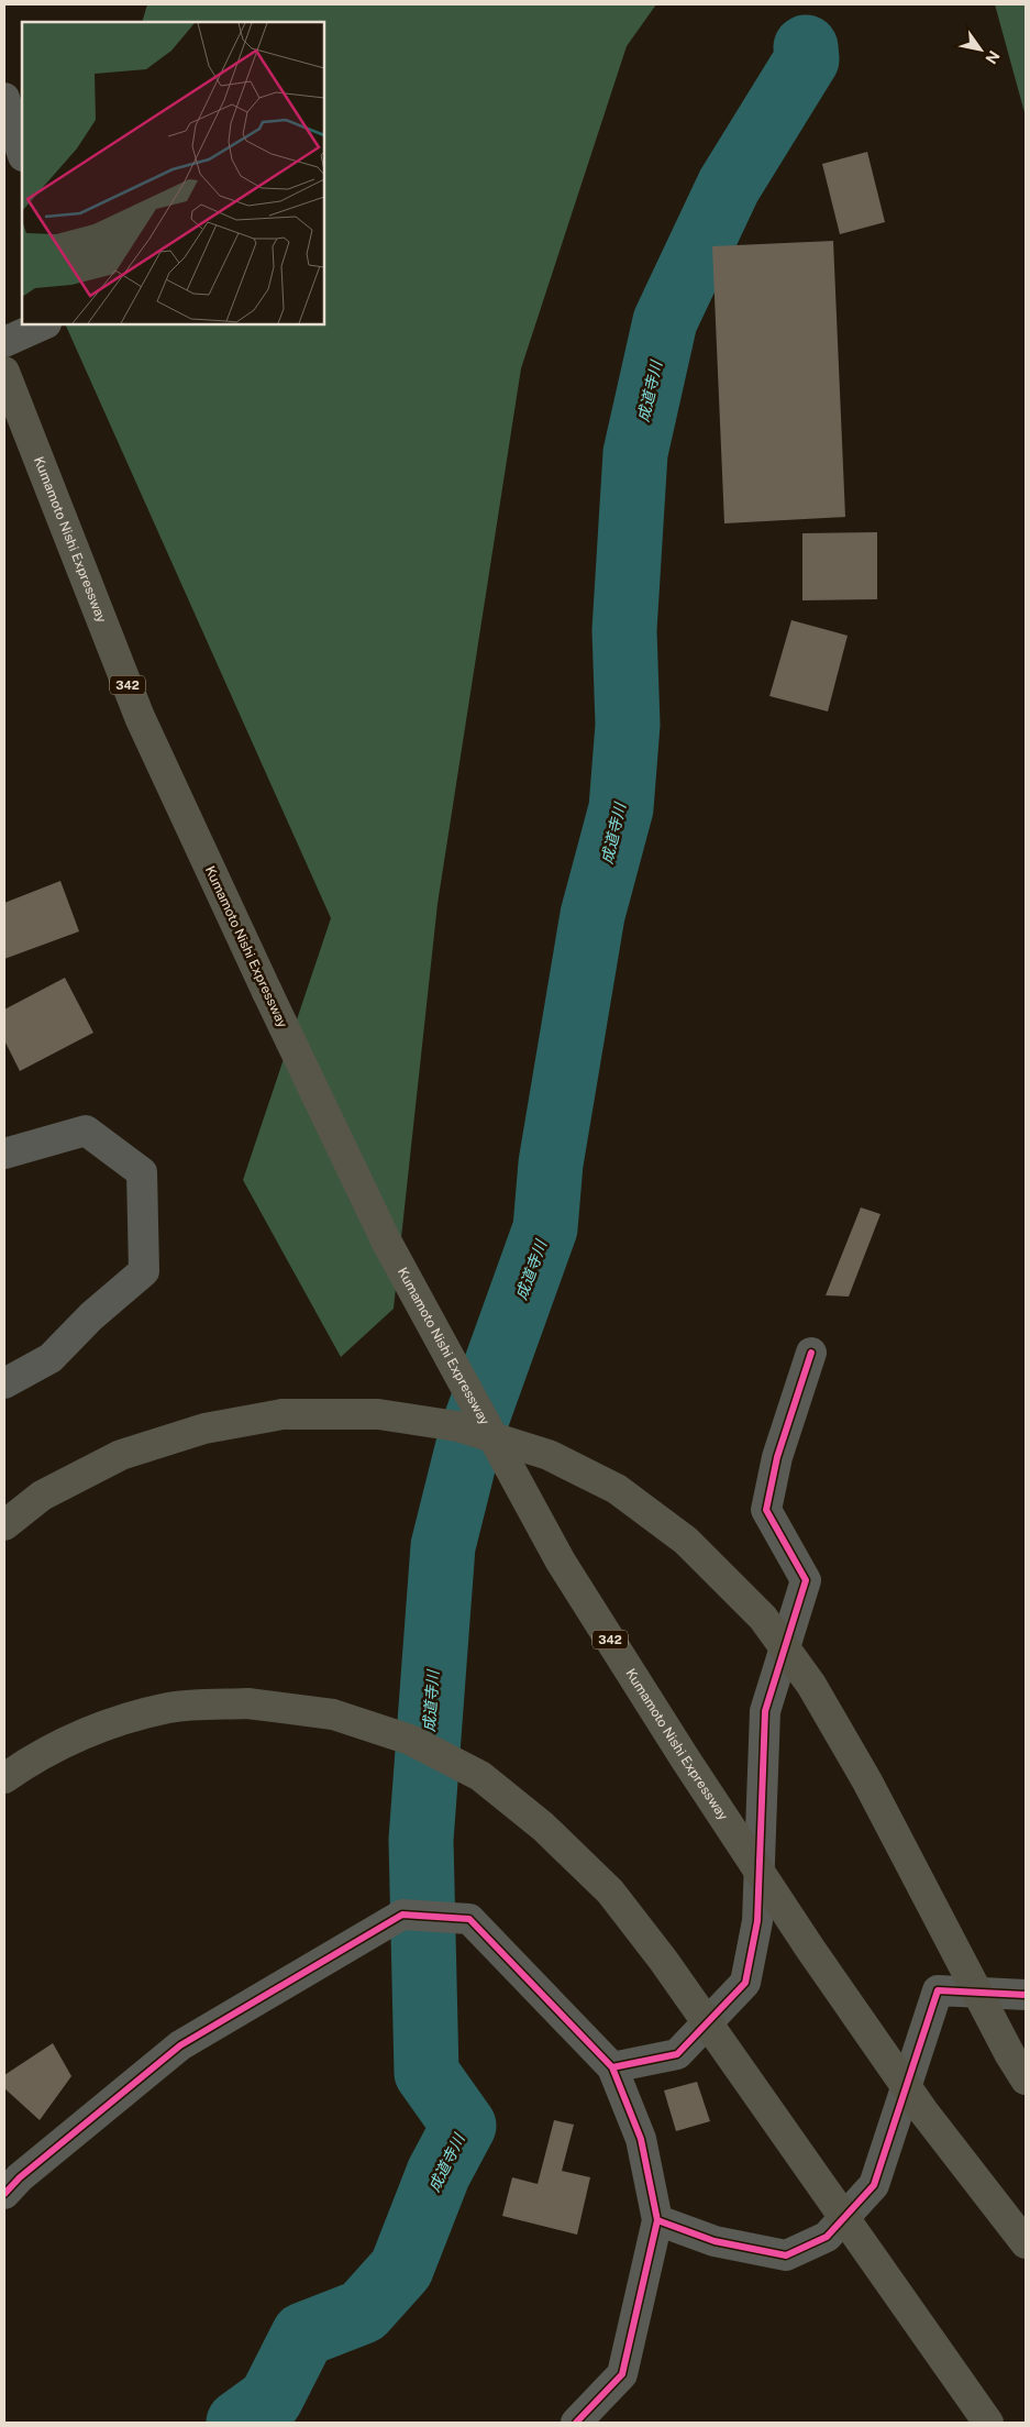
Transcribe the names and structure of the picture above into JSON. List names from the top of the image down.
{
  "streets": {
    "highway": ["Kumamoto Nishi Expressway", "342"]
  },
  "water": ["成道寺川"],
  "north": "bottom right"
}
